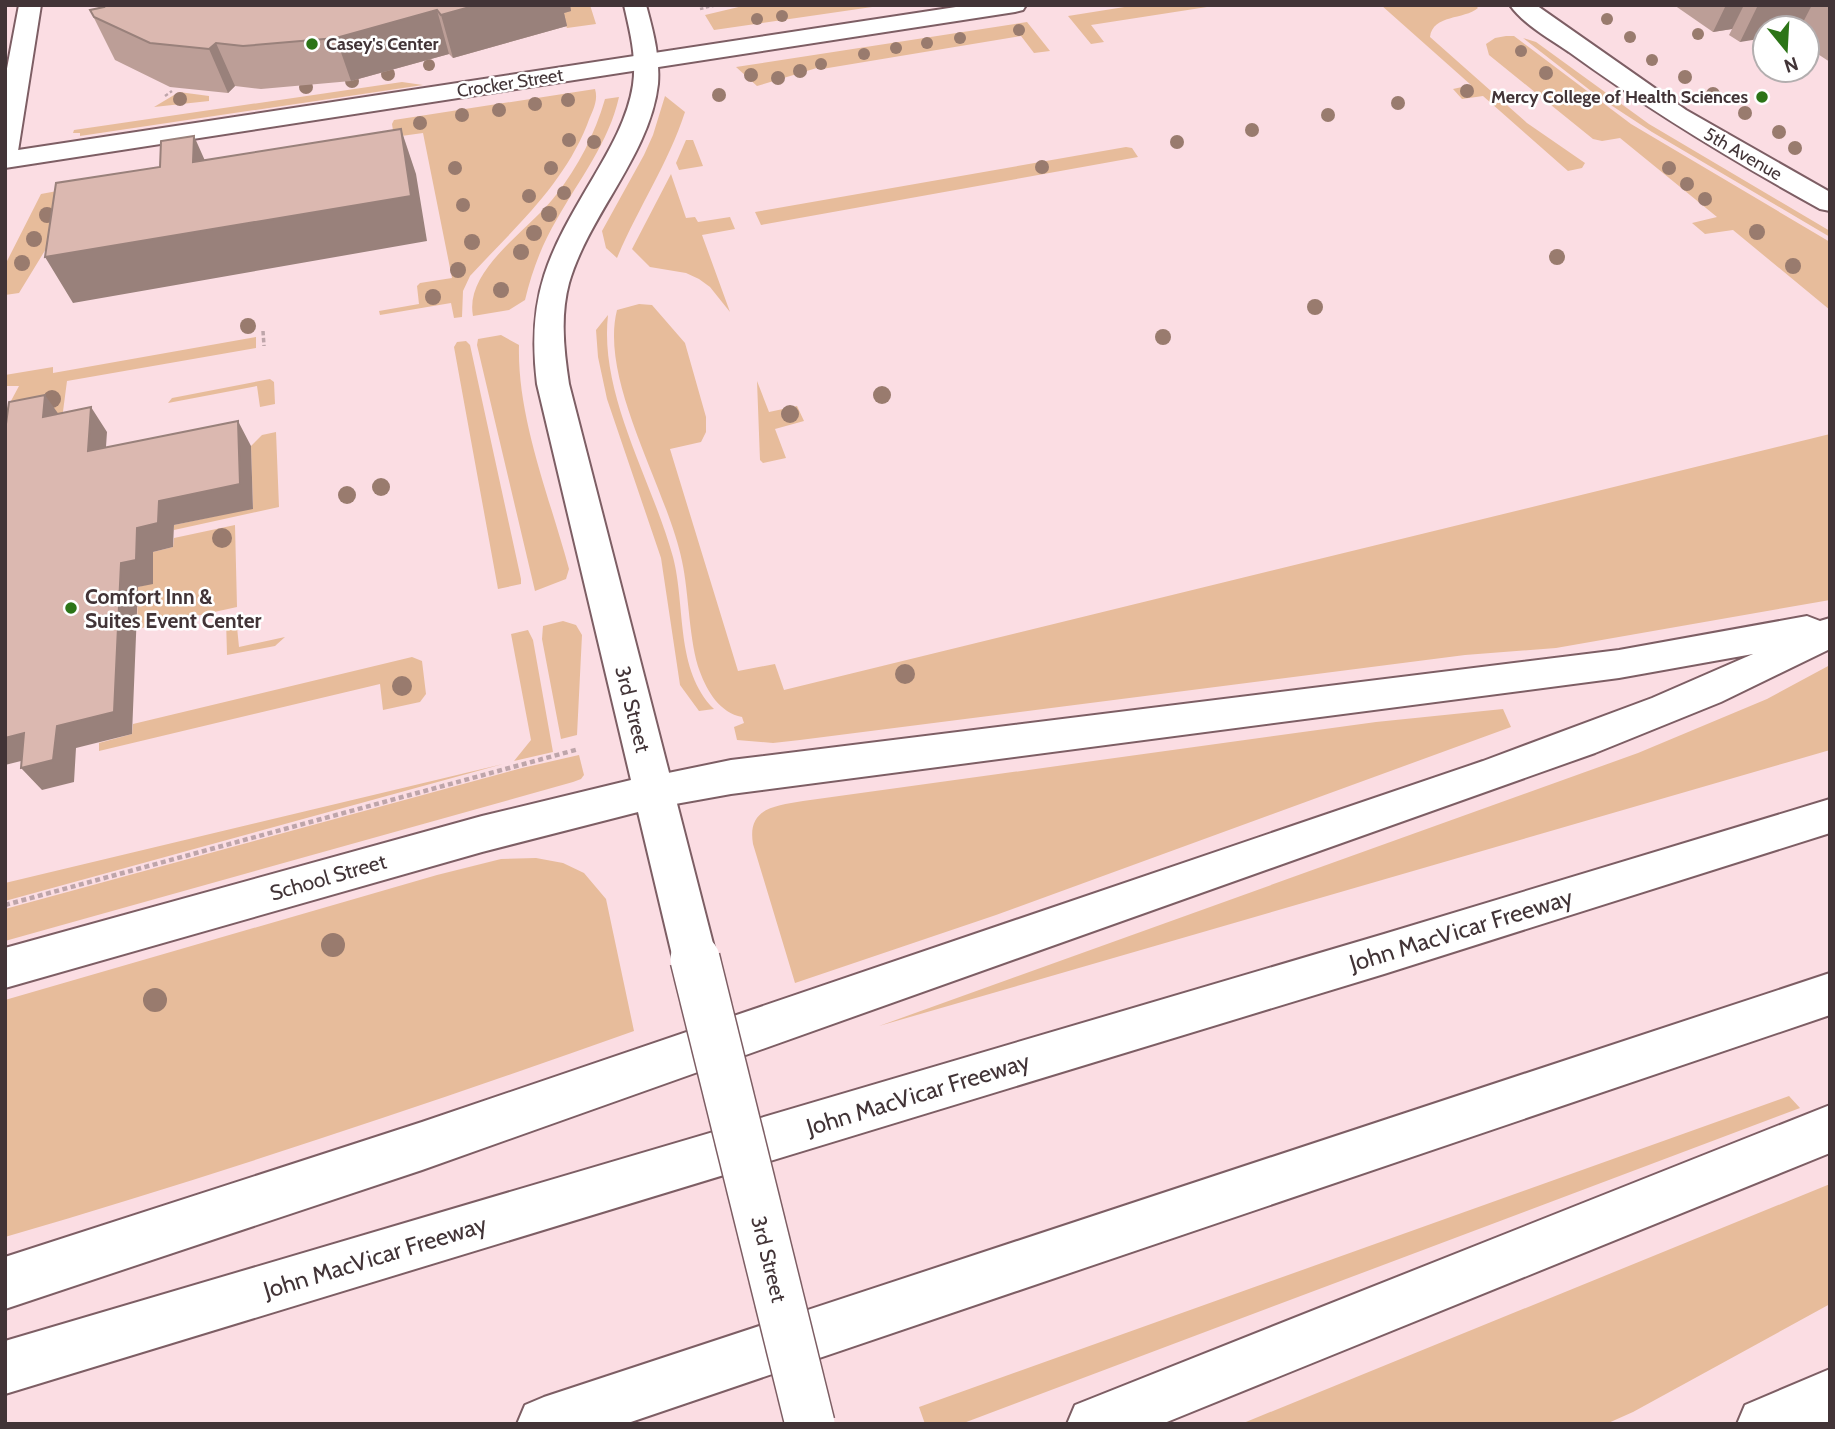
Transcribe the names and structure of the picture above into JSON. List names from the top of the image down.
{
  "streets": {
    "main road": [
      "Crocker Street",
      "5th Avenue",
      "3rd Street",
      "School Street",
      "John MacVicar Freeway"
    ]
  },
  "crossings": [
    ["Crocker Street", "3rd Street"],
    ["3rd Street", "School Street"]
  ],
  "places": ["Casey's Center", "Mercy College of Health Sciences", "Comfort Inn & Suites Event Center"],
  "north": "bottom"
}
